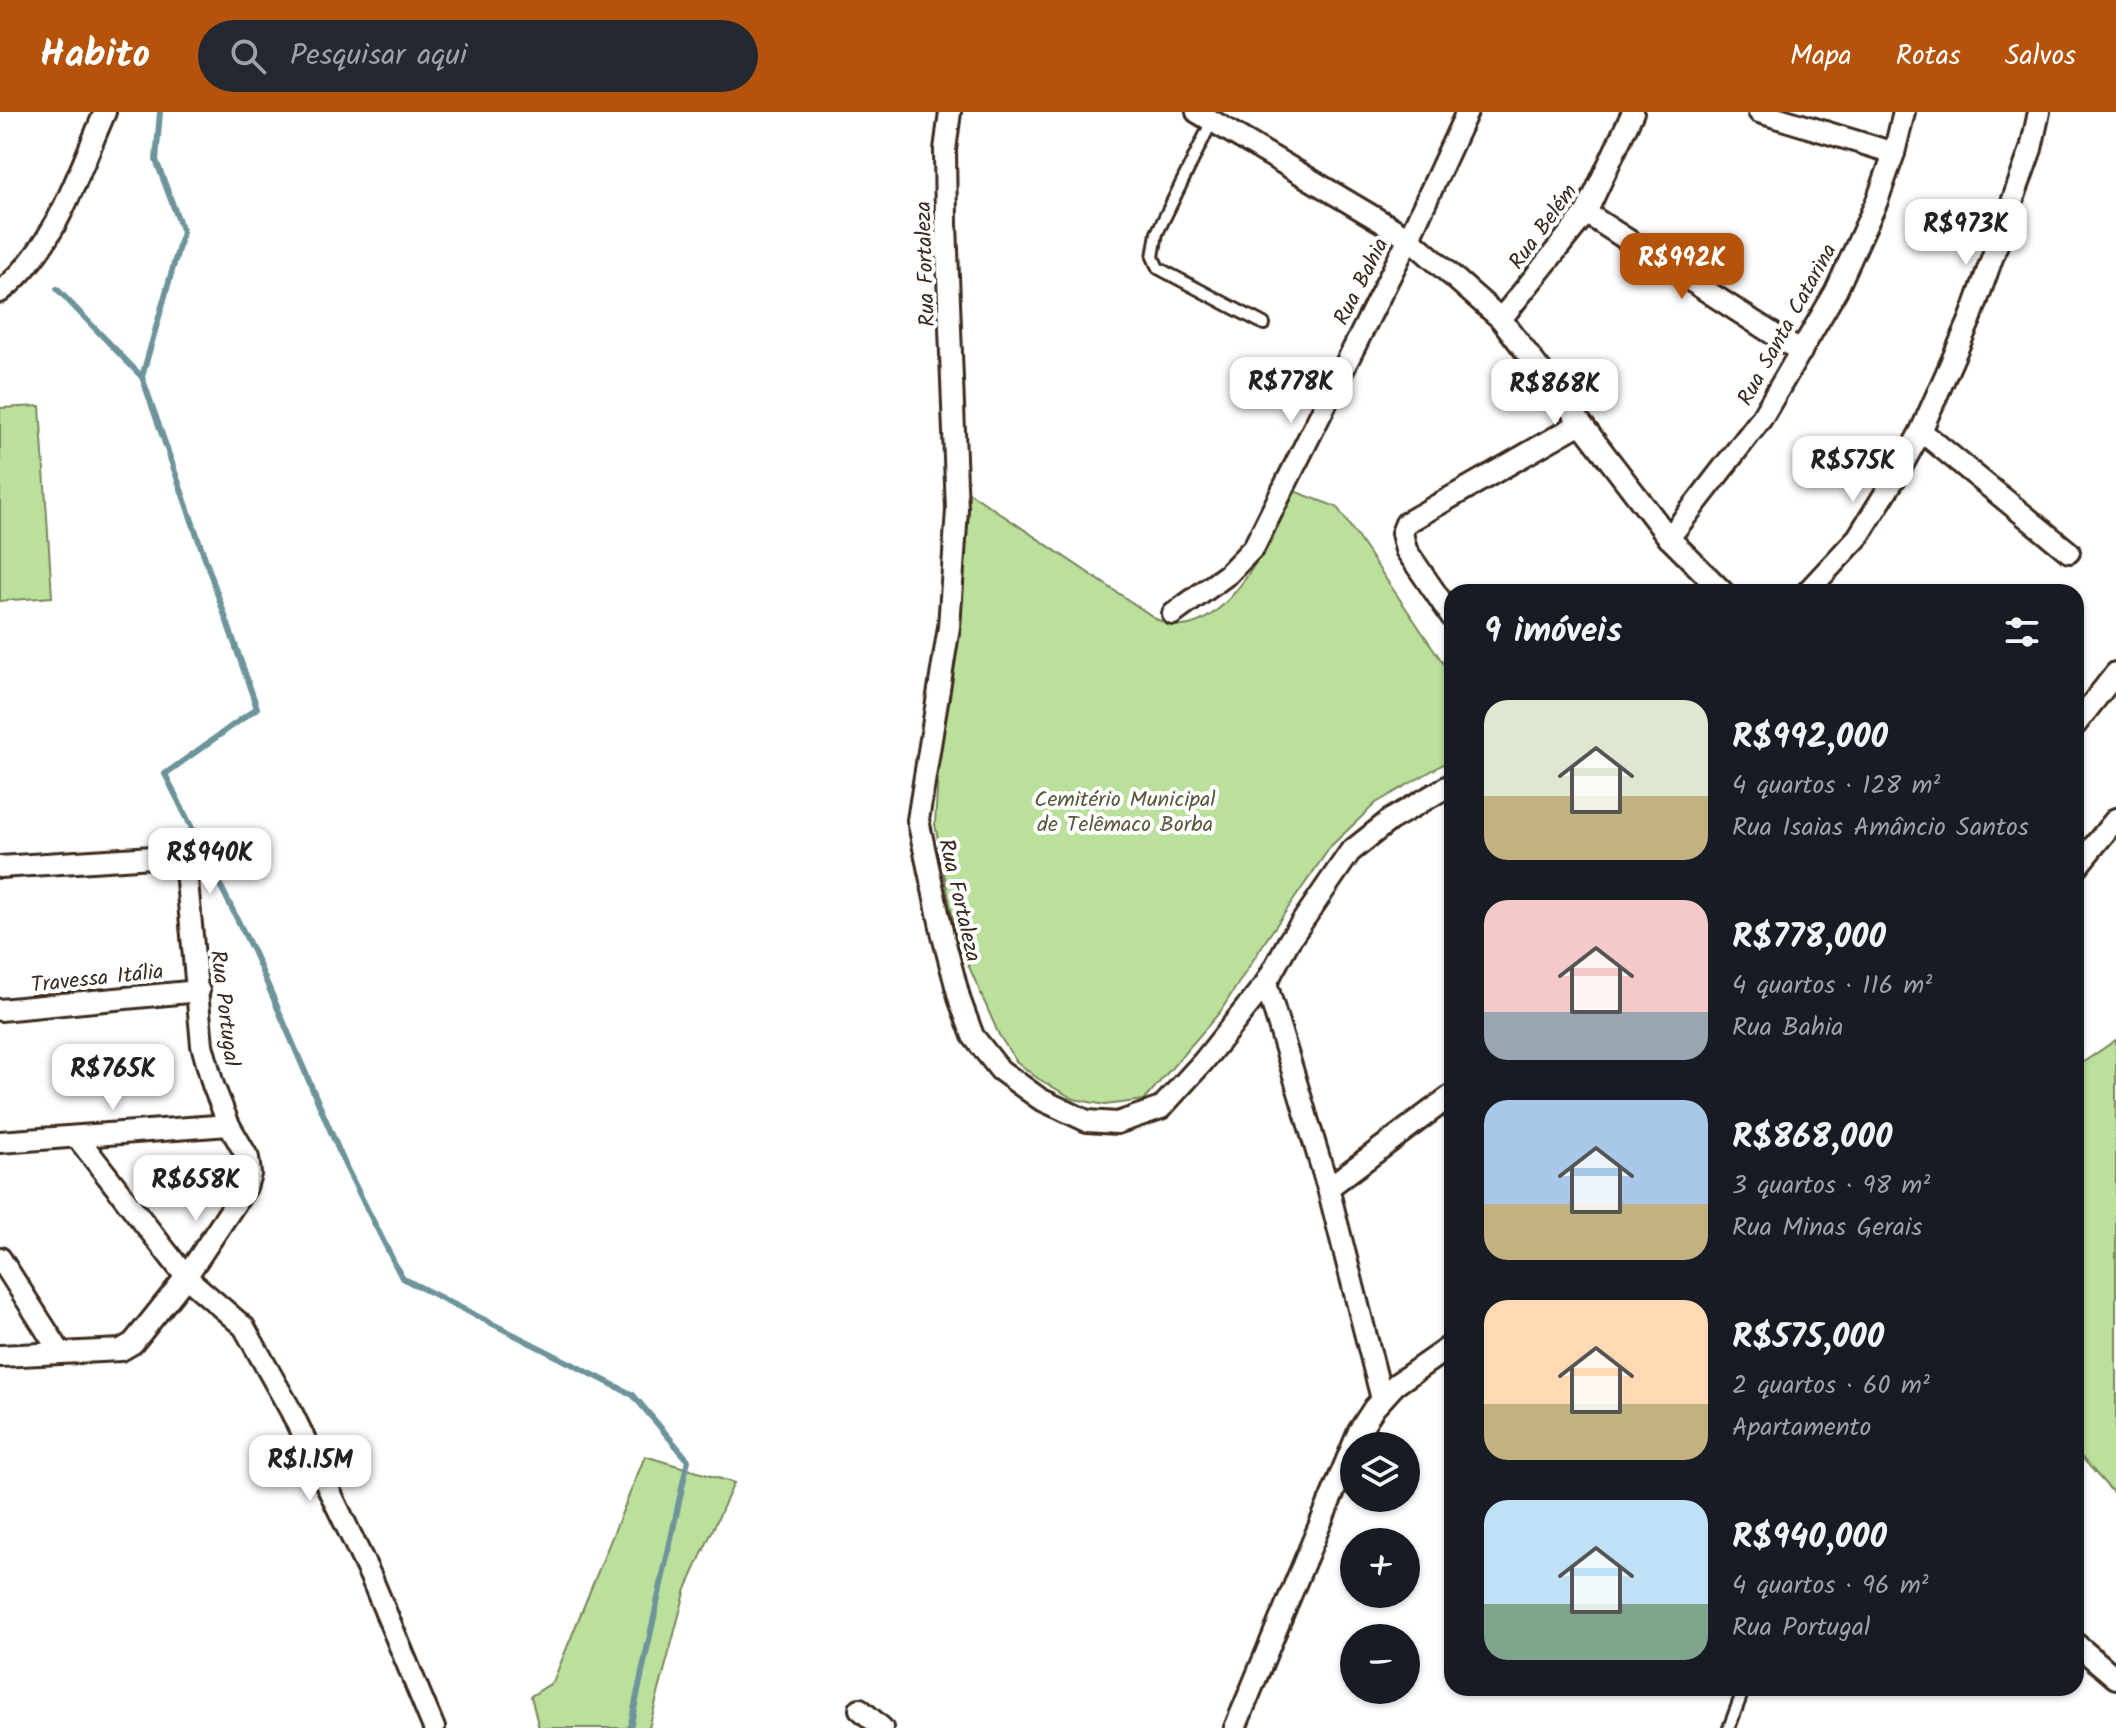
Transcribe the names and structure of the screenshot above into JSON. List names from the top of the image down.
{
  "streets": {
    "street": [
      "Rua Belém",
      "Rua Fortaleza",
      "Rua Bahia",
      "Rua Santa Catarina",
      "Travessa Itália",
      "Rua Portugal"
    ]
  },
  "crossings": [
    ["Travessa Itália", "Rua Portugal"]
  ],
  "parks": ["Cemitério Municipal de Telêmaco Borba"],
  "page": {
    "header": "Habito",
    "search": "Pesquisar aqui",
    "nav": ["Mapa", "Rotas", "Salvos"],
    "price": [
      "R$973K",
      "R$992K",
      "R$778K",
      "R$868K",
      "R$575K",
      "R$940K",
      "R$765K",
      "R$658K",
      "R$1.15M"
    ],
    "heading": "9 imóveis",
    "list": [
      {
        "name": "R$992,000",
        "note": "4 quartos · 128 m² · Rua Isaias Amâncio Santos"
      },
      {
        "name": "R$778,000",
        "note": "4 quartos · 116 m² · Rua Bahia"
      },
      {
        "name": "R$868,000",
        "note": "3 quartos · 98 m² · Rua Minas Gerais"
      },
      {
        "name": "R$575,000",
        "note": "2 quartos · 60 m² · Apartamento"
      },
      {
        "name": "R$940,000",
        "note": "4 quartos · 96 m² · Rua Portugal"
      }
    ],
    "map_buttons": ["+", "−"]
  }
}
